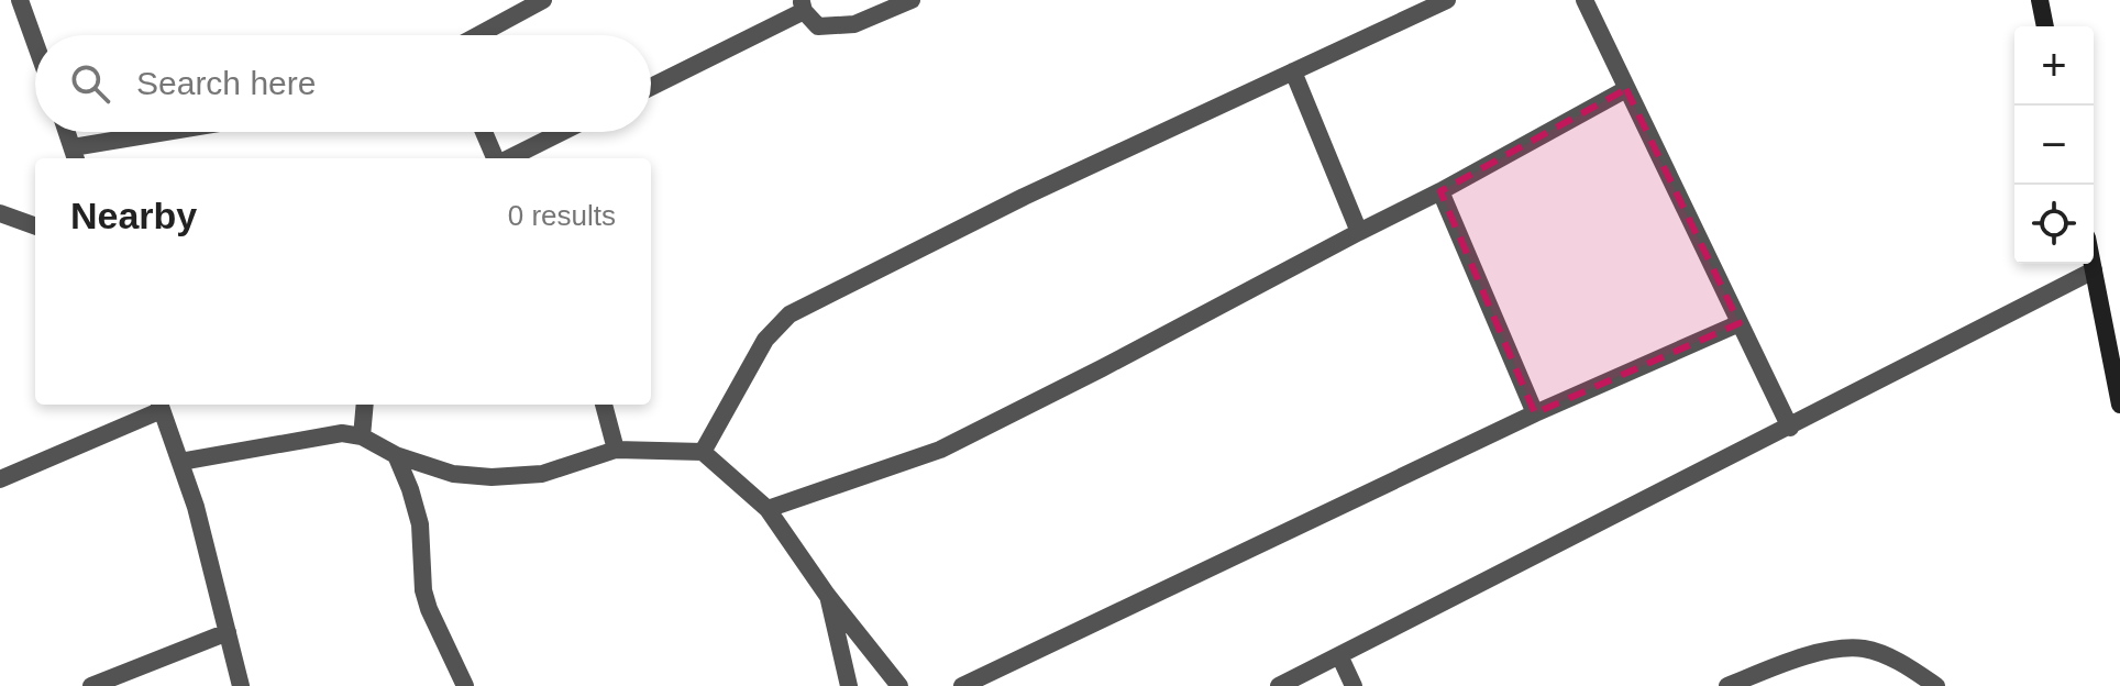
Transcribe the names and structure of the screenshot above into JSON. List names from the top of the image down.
{
  "page": {
    "map_buttons": ["+", "−"],
    "search": "Search here",
    "heading": ["Nearby", "0 results"]
  }
}
